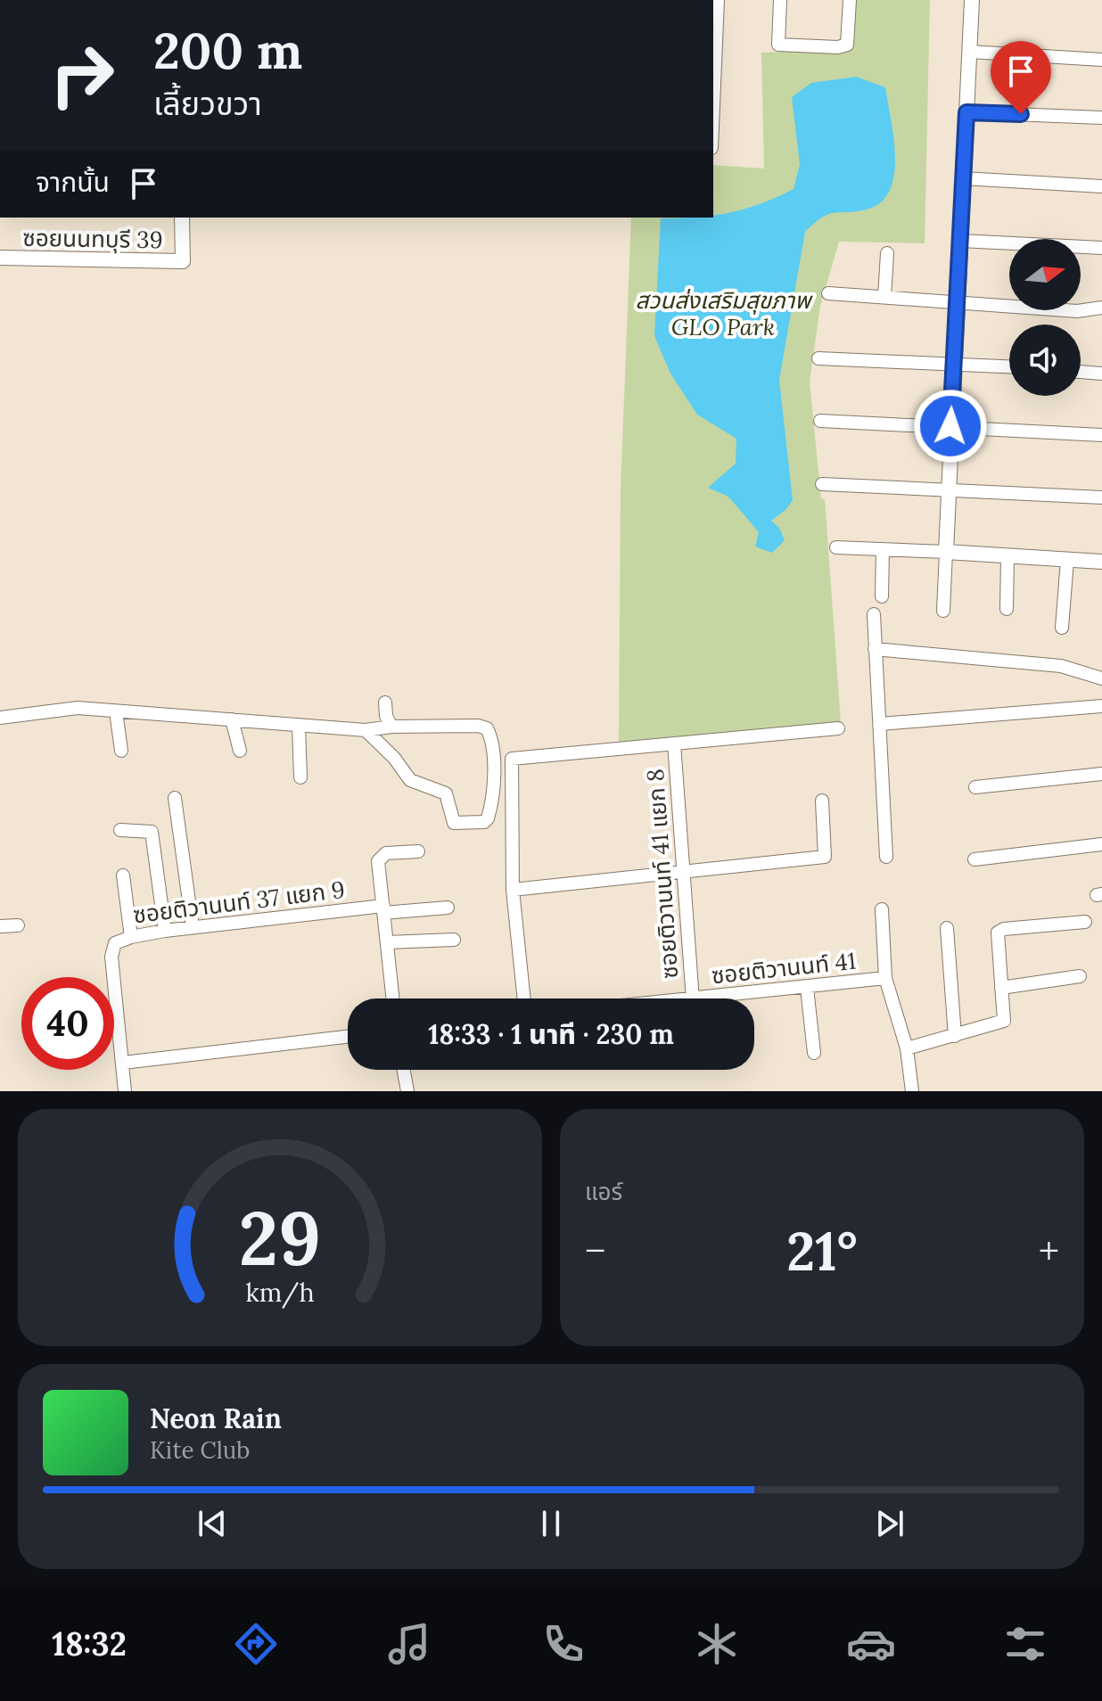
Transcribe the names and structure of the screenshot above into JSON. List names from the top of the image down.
{
  "streets": {
    "street": [
      "ซอยนนทบุรี 39",
      "ซอยติวานนท์ 41 แยก 8",
      "ซอยติวานนท์ 37 แยก 9",
      "ซอยติวานนท์ 41"
    ]
  },
  "parks": ["สวนส่งเสริมสุขภาพ GLO Park"],
  "north": "right",
  "page": {
    "turn": ["200 m", "เลี้ยวขวา"],
    "then": "จากนั้น",
    "limit": "40",
    "trip": "18:33 · 1 นาที · 230 m",
    "tile": "แอร์",
    "heat": ["−", "21°", "+"],
    "song": ["Neon Rain", "Kite Club"],
    "tabs": "18:32",
    "gauge": ["29", "km/h"]
  }
}
